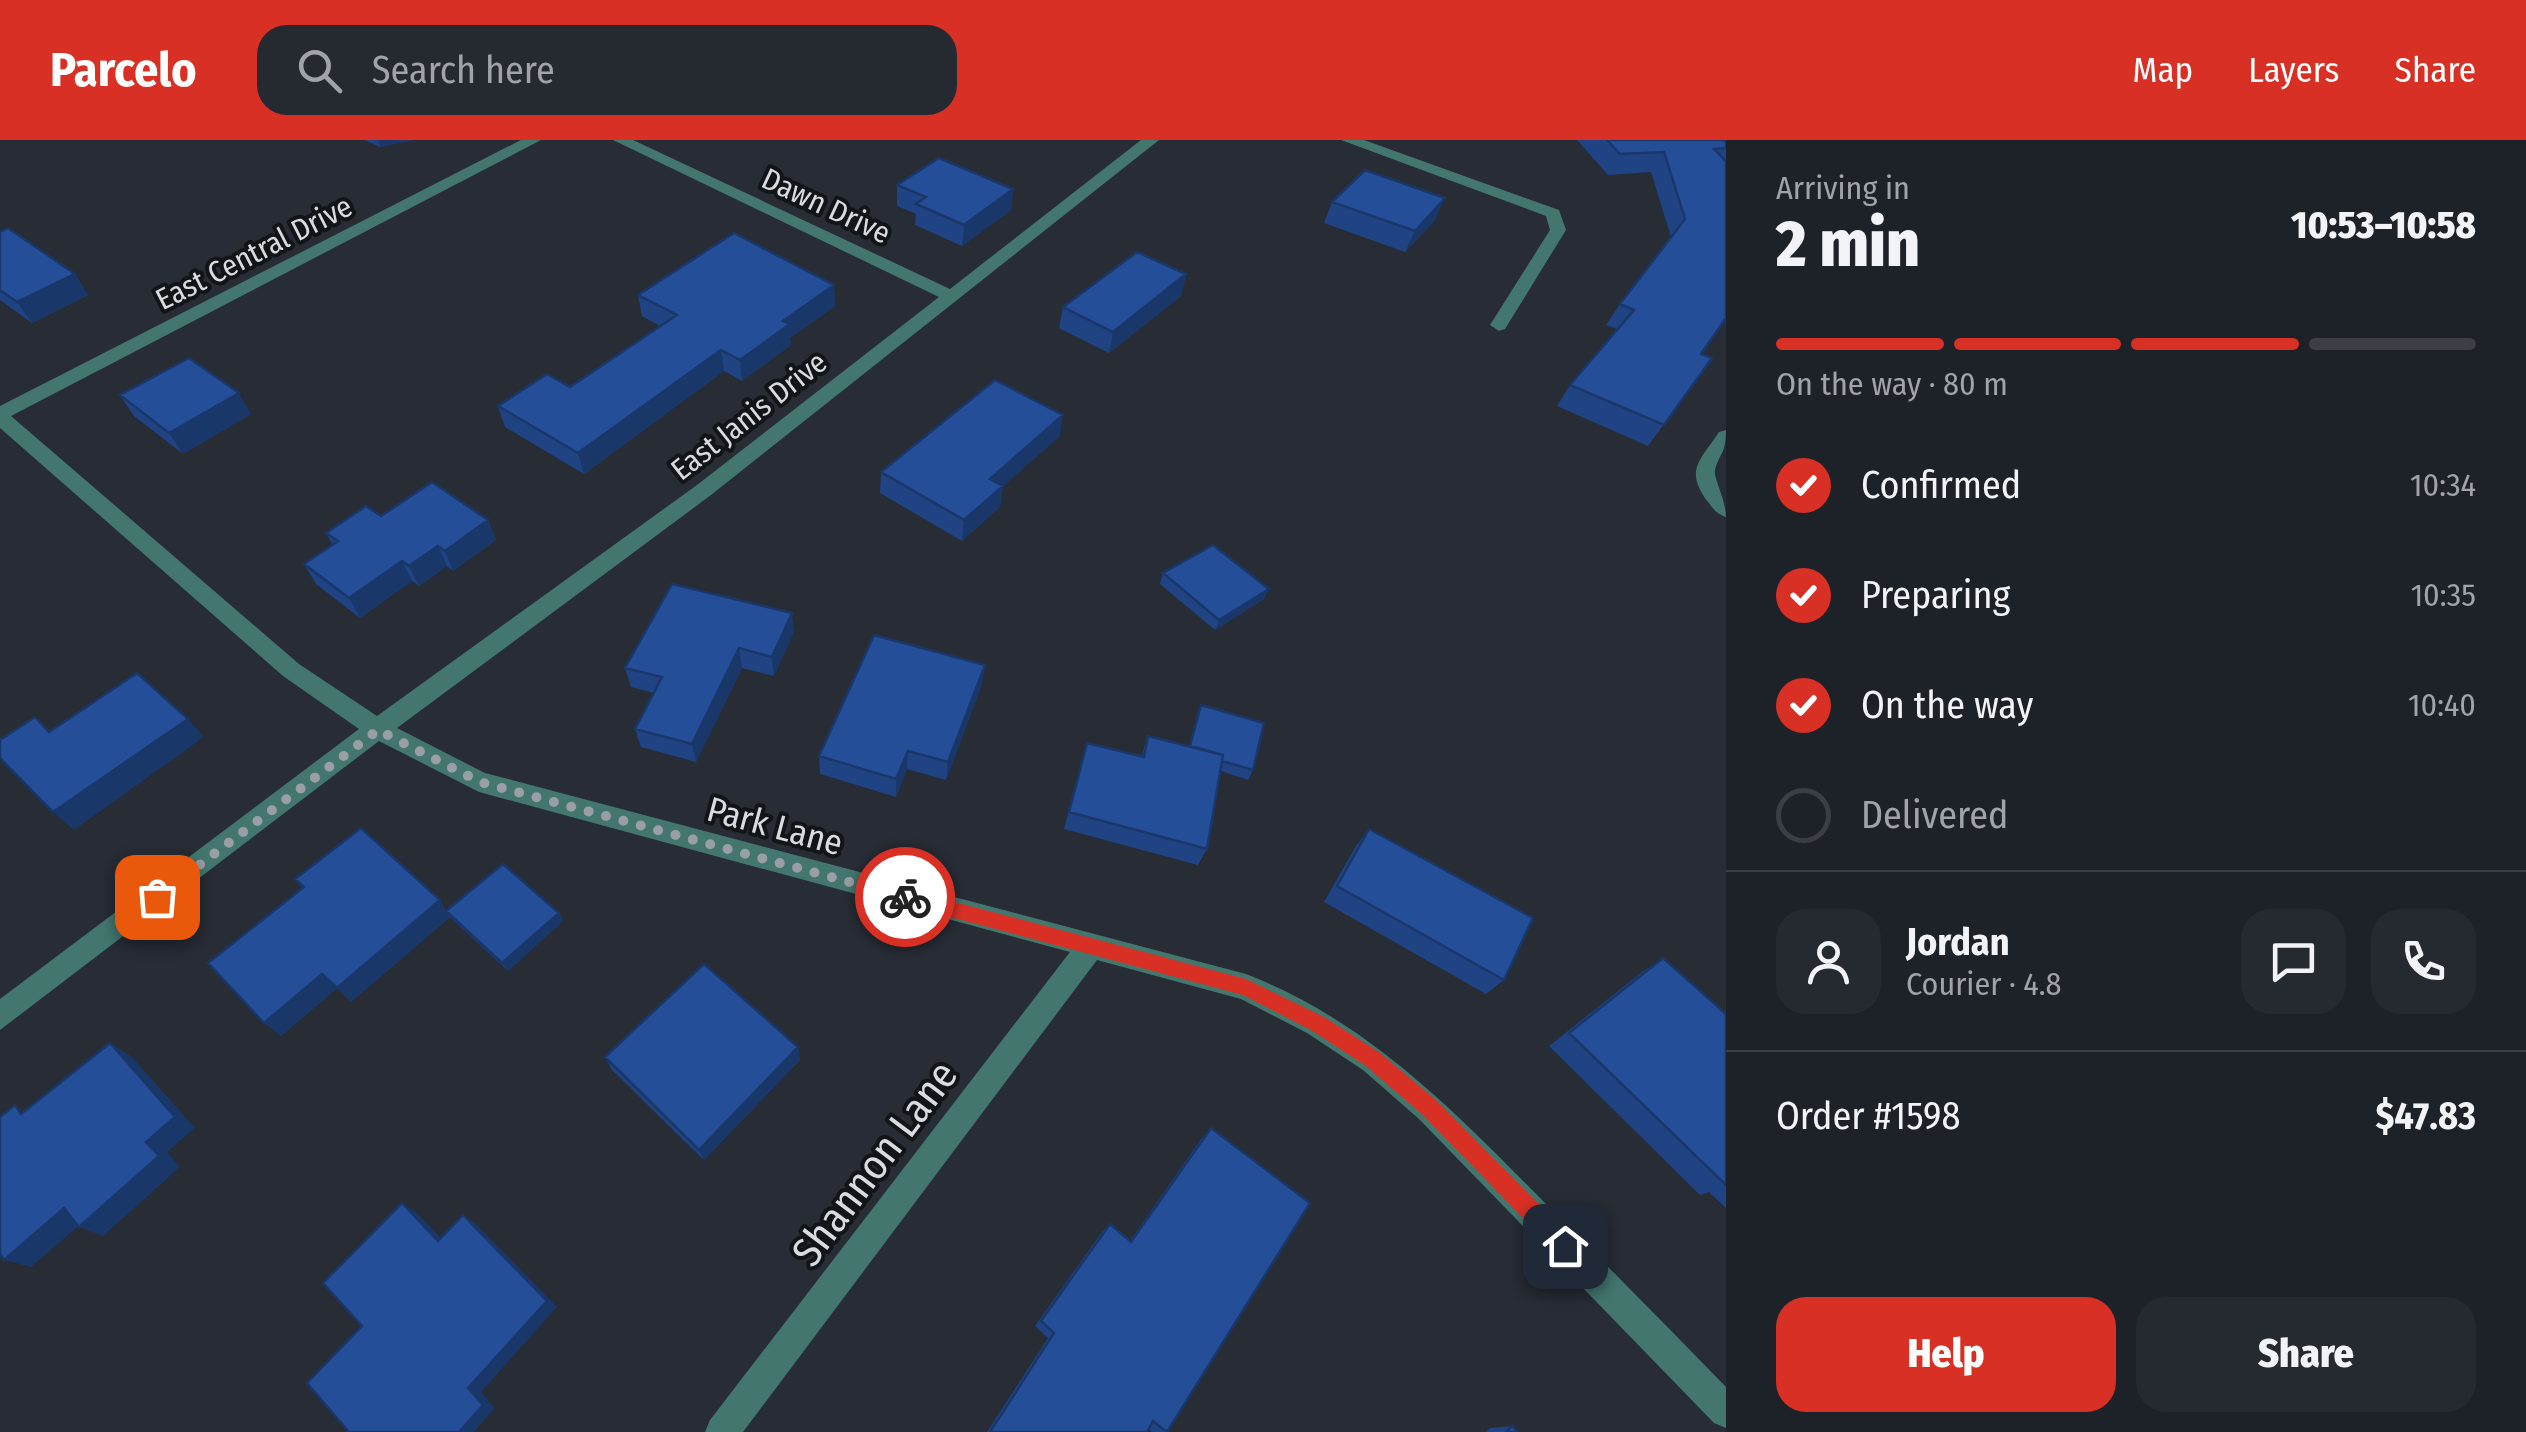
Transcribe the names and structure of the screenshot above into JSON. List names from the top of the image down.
{
  "streets": {
    "street": [
      "Dawn Drive",
      "East Central Drive",
      "East Janis Drive",
      "Park Lane",
      "Shannon Lane"
    ]
  },
  "crossings": [
    ["Dawn Drive", "East Janis Drive"],
    ["East Central Drive", "Park Lane"],
    ["East Janis Drive", "Park Lane"],
    ["Park Lane", "Shannon Lane"]
  ],
  "page": {
    "header": "Parcelo",
    "search": "Search here",
    "nav": ["Map", "Layers", "Share"],
    "heading": ["2 min", "Arriving in", "10:53–10:58"],
    "panel": [
      "Jordan",
      "Courier · 4.8",
      "Order #1598",
      "$47.83"
    ],
    "bar": "On the way · 80 m",
    "list": [
      ["Confirmed", "10:34"],
      ["Preparing", "10:35"],
      ["On the way", "10:40"],
      "Delivered"
    ],
    "buttons": ["Help", "Share"]
  }
}
